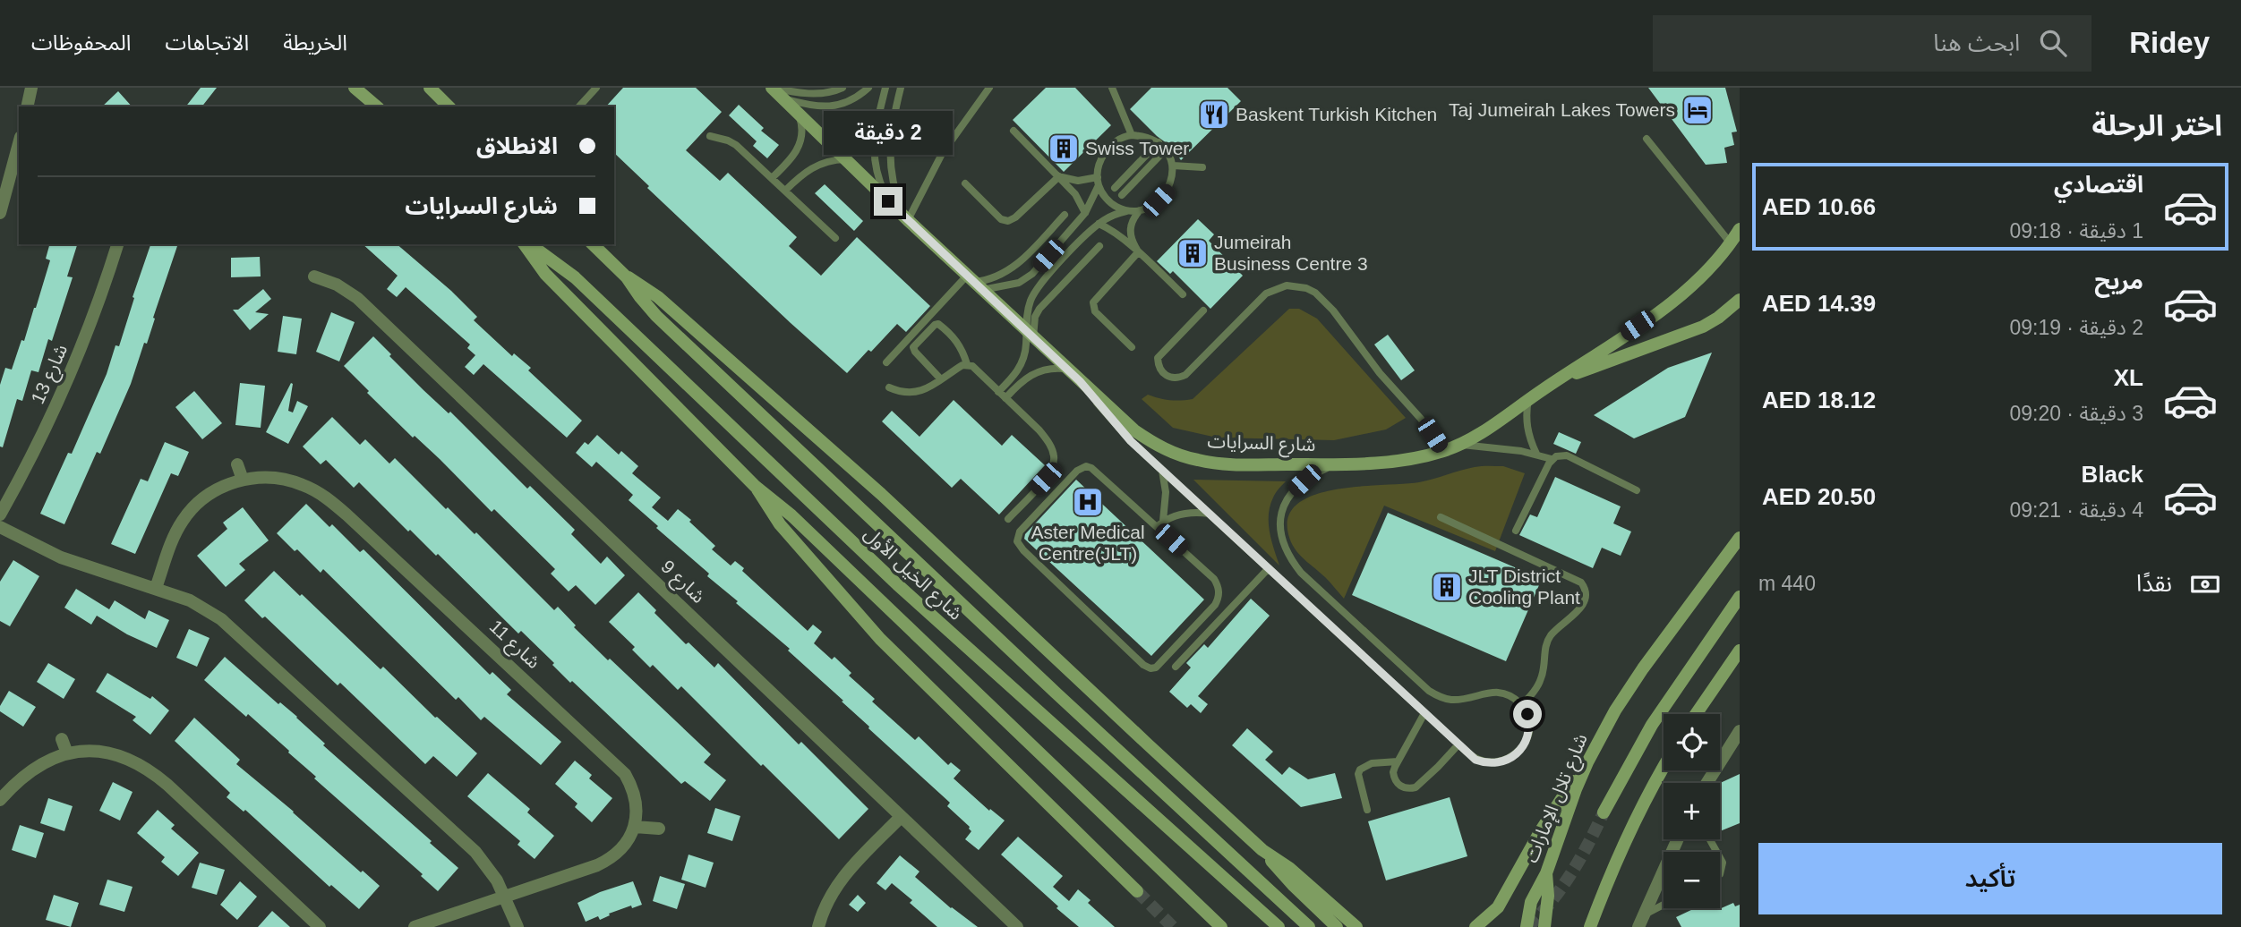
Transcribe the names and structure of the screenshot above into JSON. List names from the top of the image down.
{
  "streets": {
    "main road": ["شارع السرايات", "شارع الخيل الأول", "شارع تلال الإمارات"],
    "street": ["شارع 13", "شارع 9", "شارع 11"]
  },
  "places": {
    "hotel": ["Taj Jumeirah Lakes Towers"],
    "restaurant": ["Baskent Turkish Kitchen"],
    "building": ["Swiss Tower", "Jumeirah Business Centre 3", "JLT District Cooling Plant"],
    "hospital": ["Aster Medical Centre(JLT)"]
  },
  "page": {
    "header": "Ridey",
    "search": "ابحث هنا",
    "nav": ["الخريطة", "الاتجاهات", "المحفوظات"],
    "heading": "اختر الرحلة",
    "banner": ["الانطلاق", "شارع السرايات"],
    "bubble": "2 دقيقة",
    "list": [
      {
        "name": "اقتصادي",
        "note": "1 دقيقة · 09:18",
        "value": "AED 10.66"
      },
      {
        "name": "مريح",
        "note": "2 دقيقة · 09:19",
        "value": "AED 14.39"
      },
      {
        "name": "XL",
        "note": "3 دقيقة · 09:20",
        "value": "AED 18.12"
      },
      {
        "name": "Black",
        "note": "4 دقيقة · 09:21",
        "value": "AED 20.50"
      }
    ],
    "pay": ["نقدًا", "440 m"],
    "map_buttons": ["+", "−"],
    "buttons": "تأكيد"
  }
}
